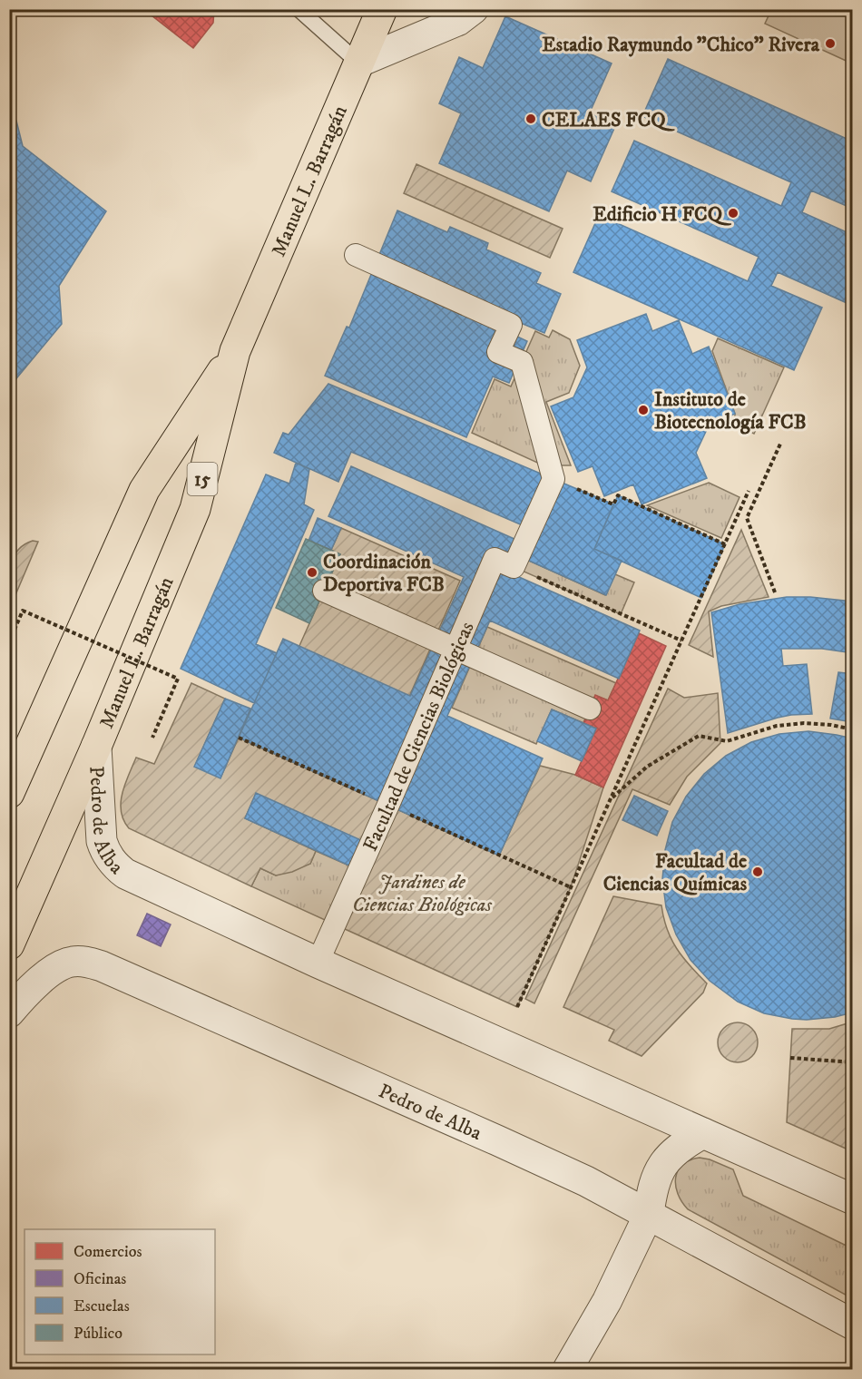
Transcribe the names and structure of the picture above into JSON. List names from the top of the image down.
{
  "streets": {
    "highway": ["Manuel L. Barragán", "15"],
    "street": ["Facultad de Ciencias Biológicas", "Pedro de Alba"]
  },
  "crossings": [
    ["Manuel L. Barragán", "Pedro de Alba"],
    ["Facultad de Ciencias Biológicas", "Pedro de Alba"]
  ],
  "parks": ["Jardines de Ciencias Biológicas"],
  "places": [
    "Estadio Raymundo \"Chico\" Rivera",
    "CELAES FCQ",
    "Edificio H FCQ",
    "Instituto de Biotecnología FCB",
    "Coordinación Deportiva FCB",
    "Facultad de Ciencias Químicas"
  ],
  "legend": [
    "Comercios",
    "Oficinas",
    "Escuelas",
    "Público"
  ]
}
